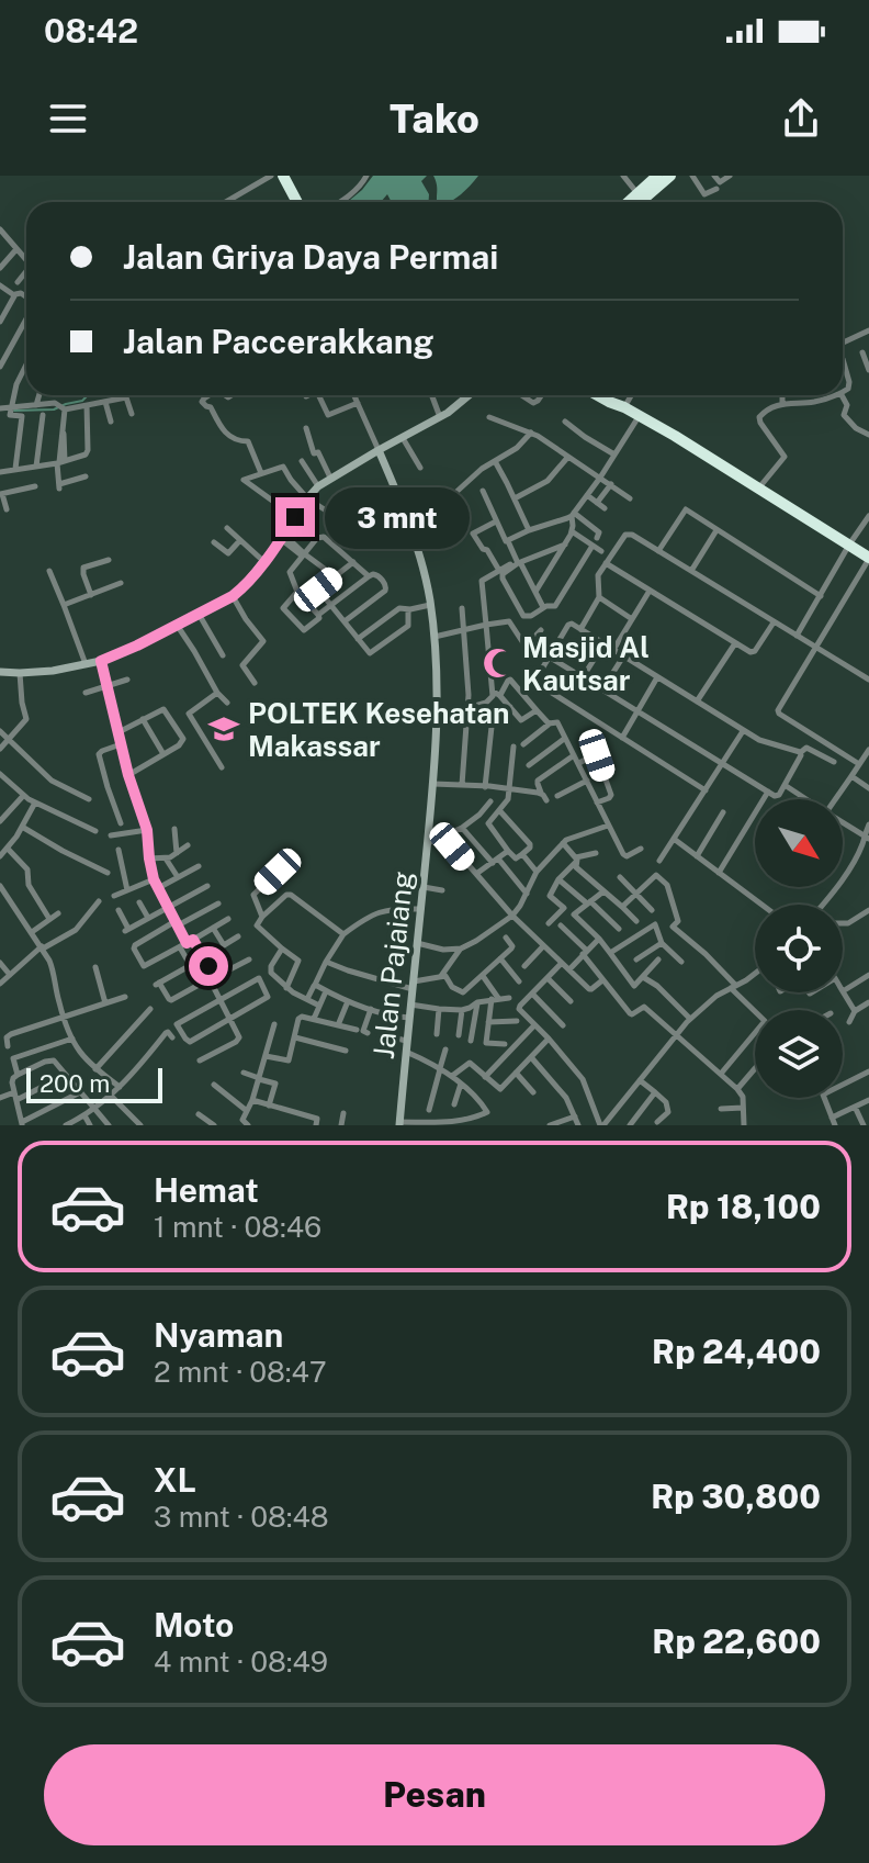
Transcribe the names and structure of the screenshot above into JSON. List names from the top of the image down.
{
  "streets": {
    "main road": ["Jalan Pajaiang"]
  },
  "places": {
    "mosque": ["Masjid Al Kautsar"],
    "school or university": ["POLTEK Kesehatan Makassar"]
  },
  "scale_bar": "200 m",
  "north": "bottom right",
  "page": {
    "status": "08:42",
    "header": "Tako",
    "banner": ["Jalan Griya Daya Permai", "Jalan Paccerakkang"],
    "bubble": "3 mnt",
    "scale": "200 m",
    "list": [
      {
        "name": "Hemat",
        "note": "1 mnt · 08:46",
        "value": "Rp 18,100"
      },
      {
        "name": "Nyaman",
        "note": "2 mnt · 08:47",
        "value": "Rp 24,400"
      },
      {
        "name": "XL",
        "note": "3 mnt · 08:48",
        "value": "Rp 30,800"
      },
      {
        "name": "Moto",
        "note": "4 mnt · 08:49",
        "value": "Rp 22,600"
      }
    ],
    "buttons": "Pesan"
  }
}
